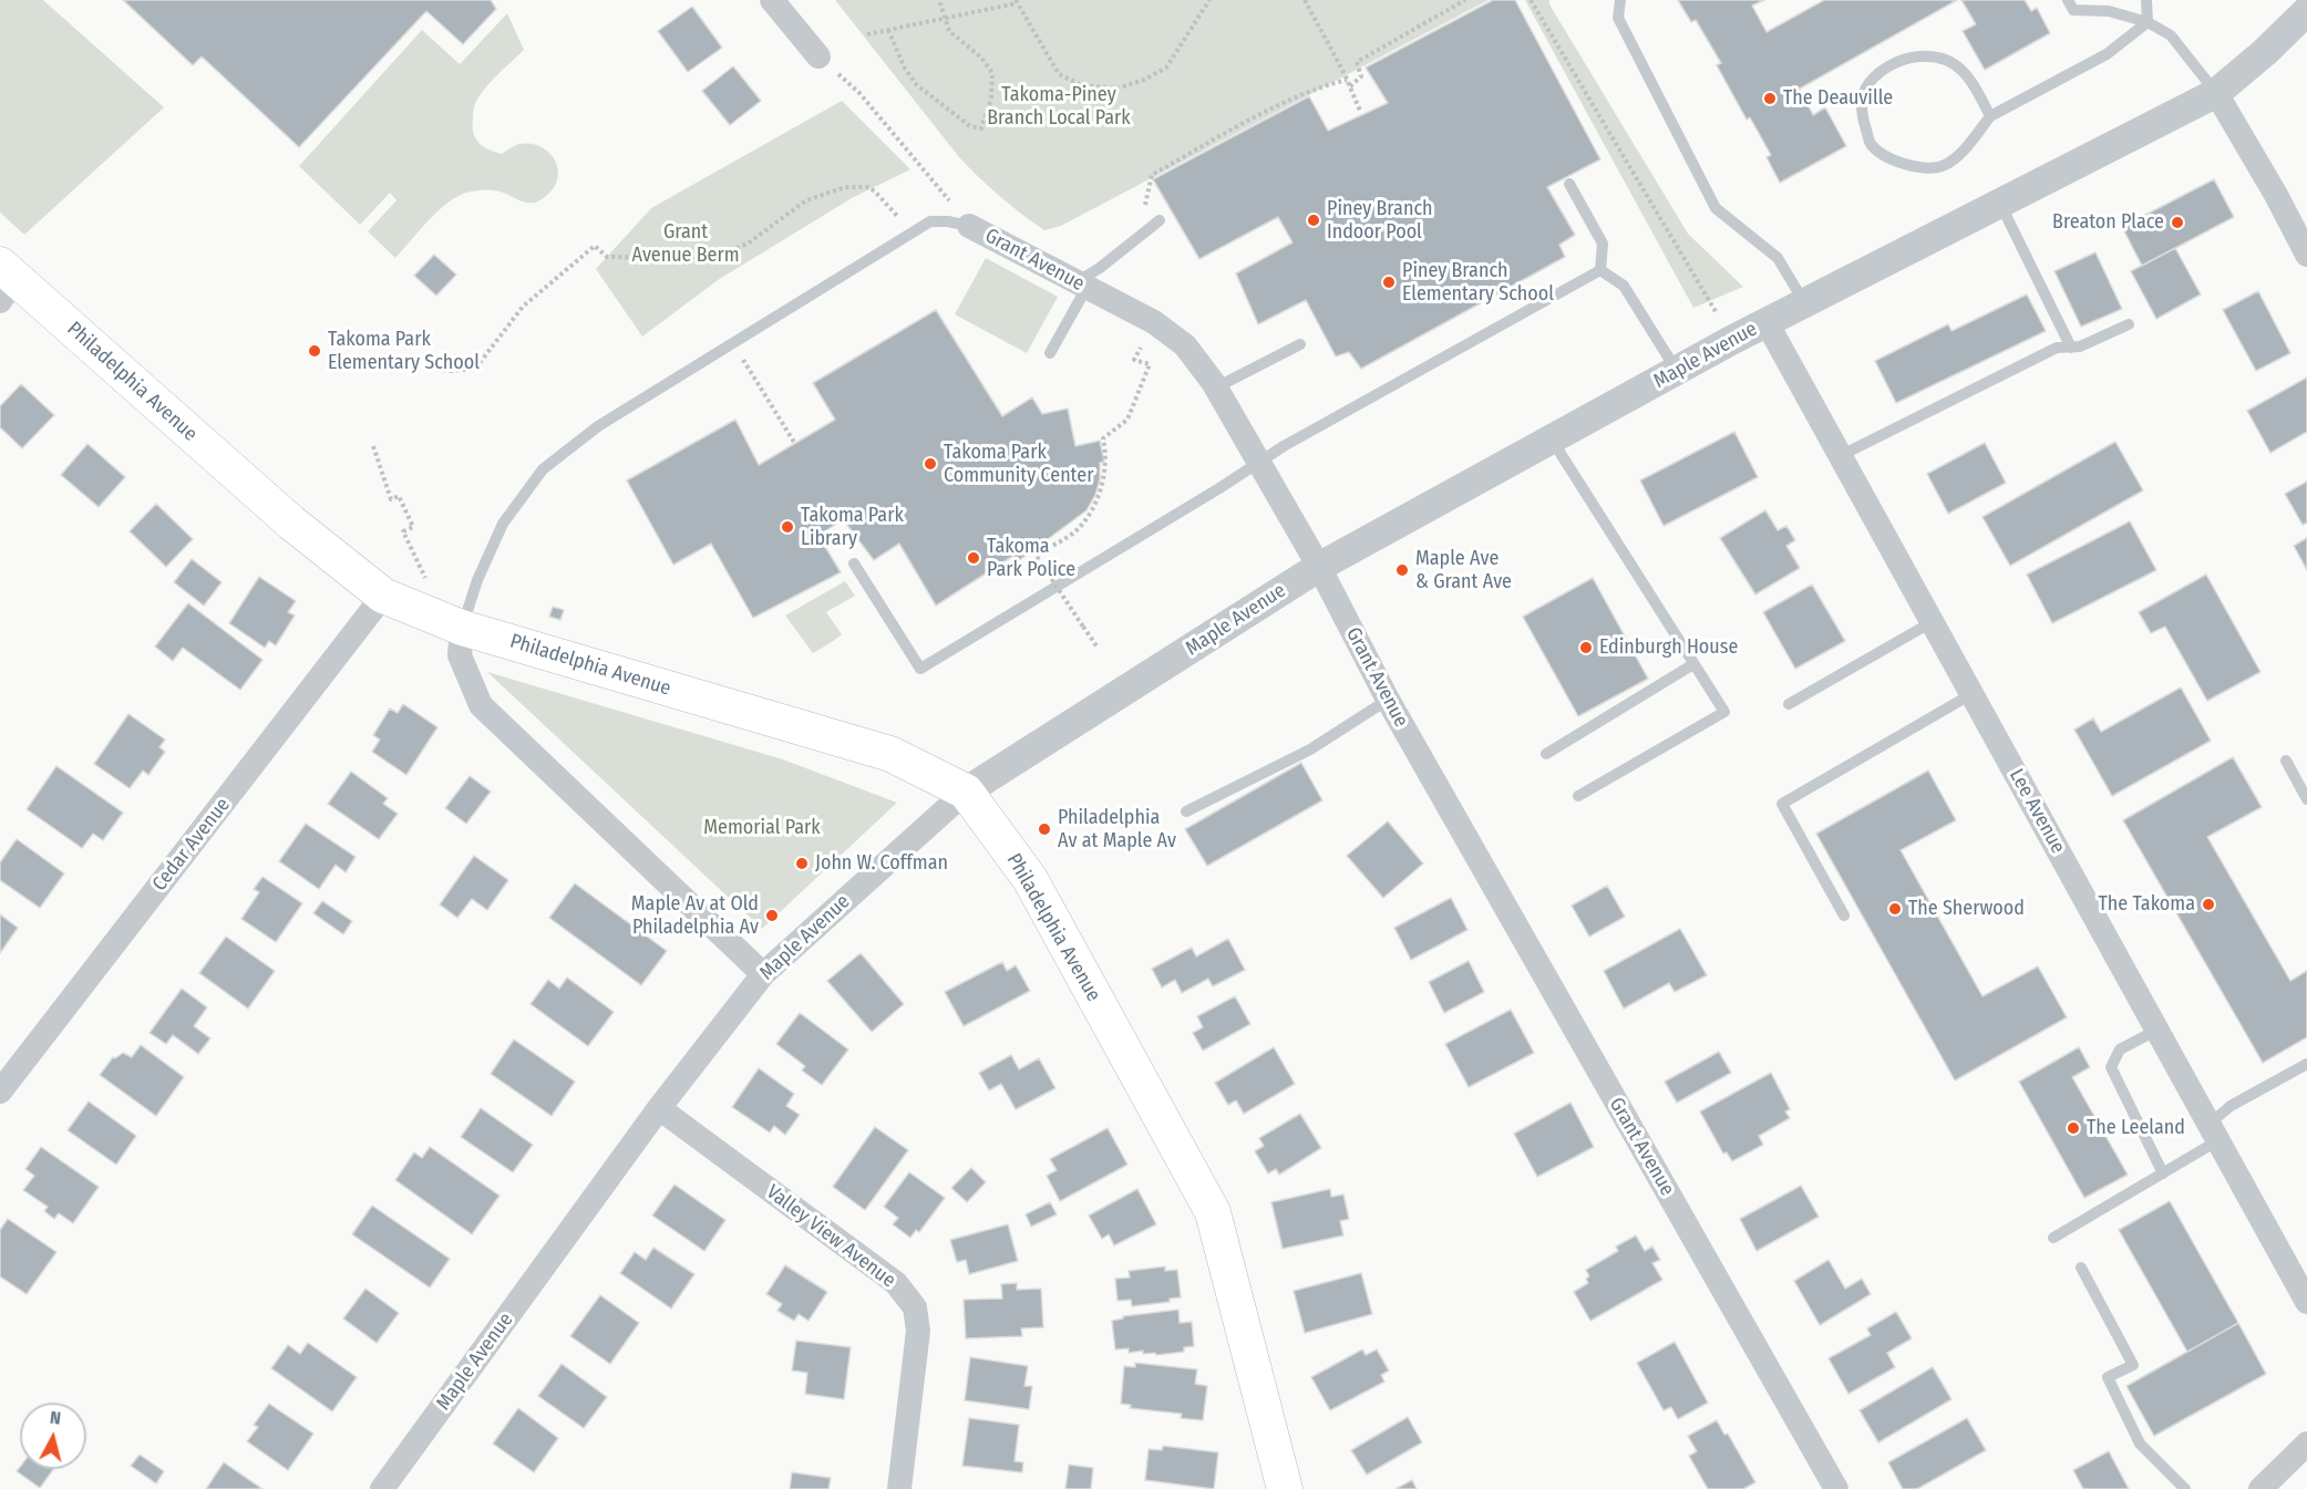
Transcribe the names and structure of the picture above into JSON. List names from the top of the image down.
{
  "streets": {
    "main road": ["Philadelphia Avenue"],
    "street": [
      "Grant Avenue",
      "Maple Avenue",
      "Lee Avenue",
      "Cedar Avenue",
      "Valley View Avenue"
    ]
  },
  "crossings": [
    ["Grant Avenue", "Maple Avenue"],
    ["Maple Avenue", "Philadelphia Avenue"],
    ["Maple Avenue", "Lee Avenue"],
    ["Maple Avenue", "Valley View Avenue"],
    ["Philadelphia Avenue", "Cedar Avenue"]
  ],
  "parks": ["Takoma-Piney Branch Local Park", "Grant Avenue Berm", "Memorial Park"],
  "places": [
    "The Deauville",
    "Piney Branch Indoor Pool",
    "Breaton Place",
    "Piney Branch Elementary School",
    "Takoma Park Elementary School",
    "Takoma Park Community Center",
    "Takoma Park Library",
    "Takoma Park Police",
    "Maple Ave & Grant Ave",
    "Edinburgh House",
    "Philadelphia Av at Maple Av",
    "John W. Coffman",
    "The Takoma",
    "The Sherwood",
    "Maple Av at Old Philadelphia Av",
    "The Leeland"
  ],
  "north": "top"
}
